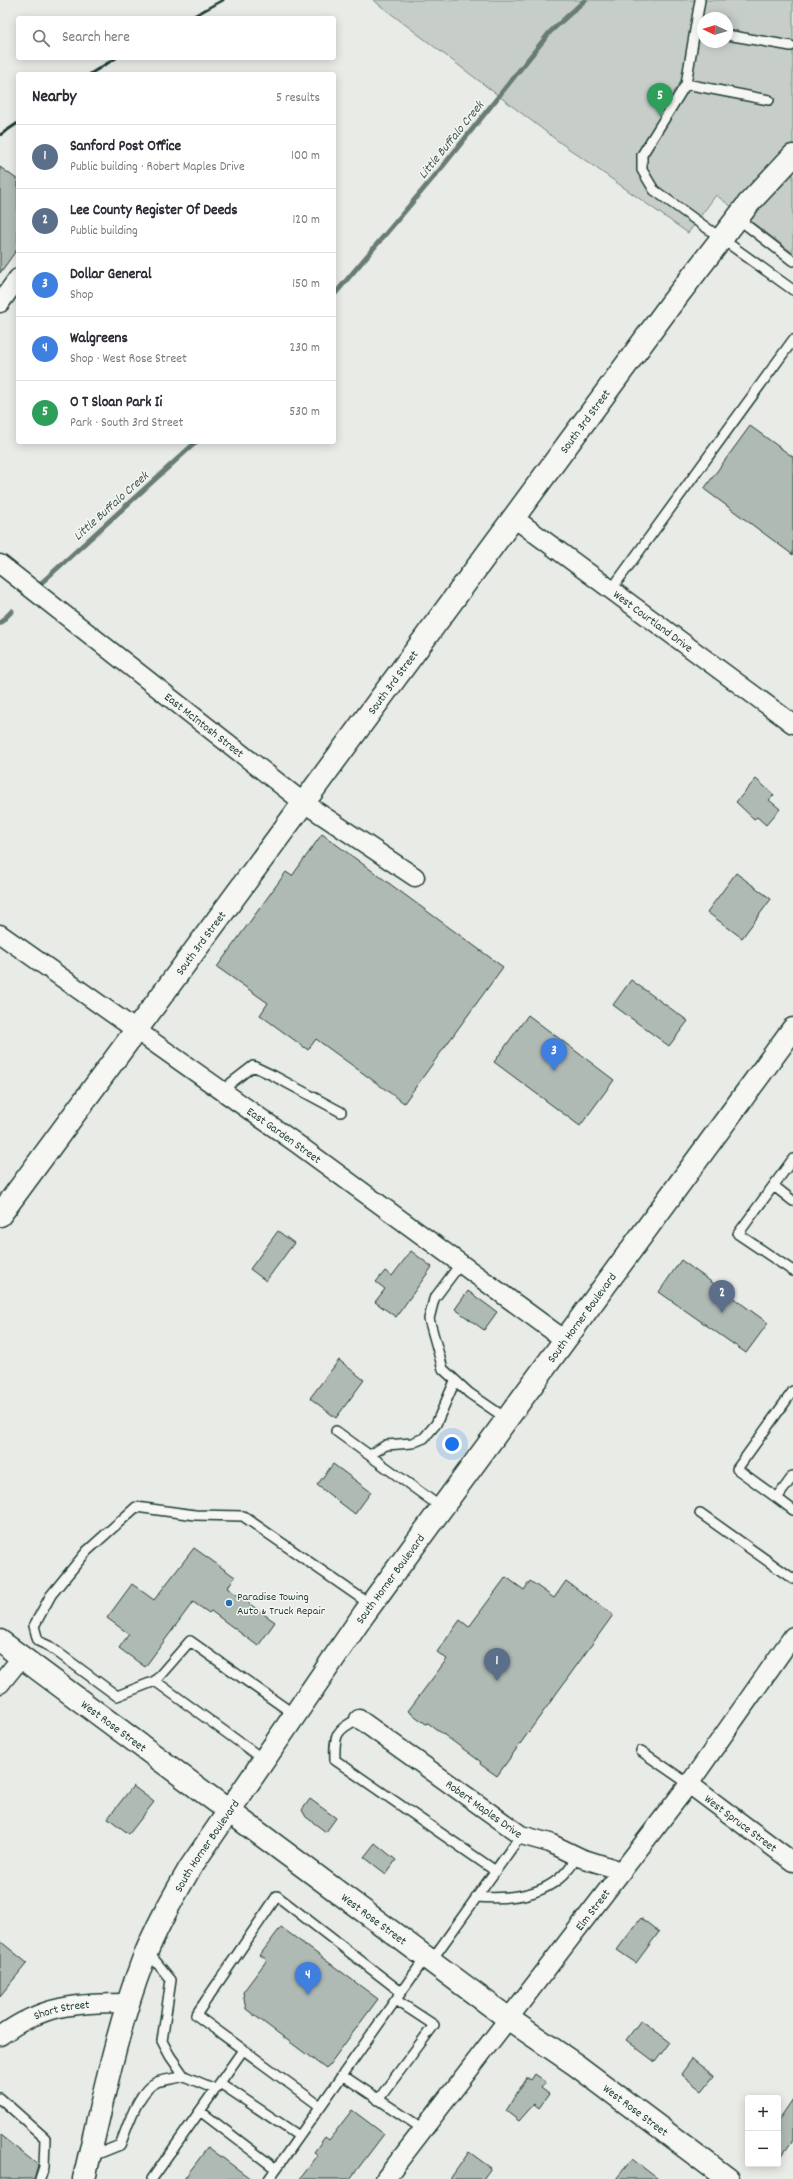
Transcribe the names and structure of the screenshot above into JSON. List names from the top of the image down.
{
  "streets": {
    "street": [
      "South 3rd Street",
      "West Courtland Drive",
      "East McIntosh Street",
      "East Garden Street",
      "South Horner Boulevard",
      "West Rose Street",
      "Robert Maples Drive",
      "West Spruce Street",
      "Elm Street",
      "Short Street"
    ]
  },
  "crossings": [
    ["South 3rd Street", "West Courtland Drive"],
    ["South 3rd Street", "East McIntosh Street"],
    ["South 3rd Street", "East Garden Street"],
    ["East Garden Street", "South Horner Boulevard"],
    ["South Horner Boulevard", "West Rose Street"],
    ["South Horner Boulevard", "Short Street"],
    ["West Rose Street", "Elm Street"],
    ["Robert Maples Drive", "Elm Street"],
    ["West Spruce Street", "Elm Street"]
  ],
  "water": ["Little Buffalo Creek"],
  "places": ["Paradise Towing Auto & Truck Repair"],
  "north": "left",
  "page": {
    "search": "Search here",
    "heading": ["Nearby", "5 results"],
    "pins": [
      "5",
      "3",
      "2",
      "1",
      "4"
    ],
    "list": [
      {
        "mark": "1",
        "name": "Sanford Post Office",
        "note": "Public building · Robert Maples Drive",
        "value": "100 m"
      },
      {
        "mark": "2",
        "name": "Lee County Register Of Deeds",
        "note": "Public building",
        "value": "120 m"
      },
      {
        "mark": "3",
        "name": "Dollar General",
        "note": "Shop",
        "value": "150 m"
      },
      {
        "mark": "4",
        "name": "Walgreens",
        "note": "Shop · West Rose Street",
        "value": "230 m"
      },
      {
        "mark": "5",
        "name": "O T Sloan Park Ii",
        "note": "Park · South 3rd Street",
        "value": "530 m"
      }
    ],
    "map_buttons": ["+", "−"]
  }
}
